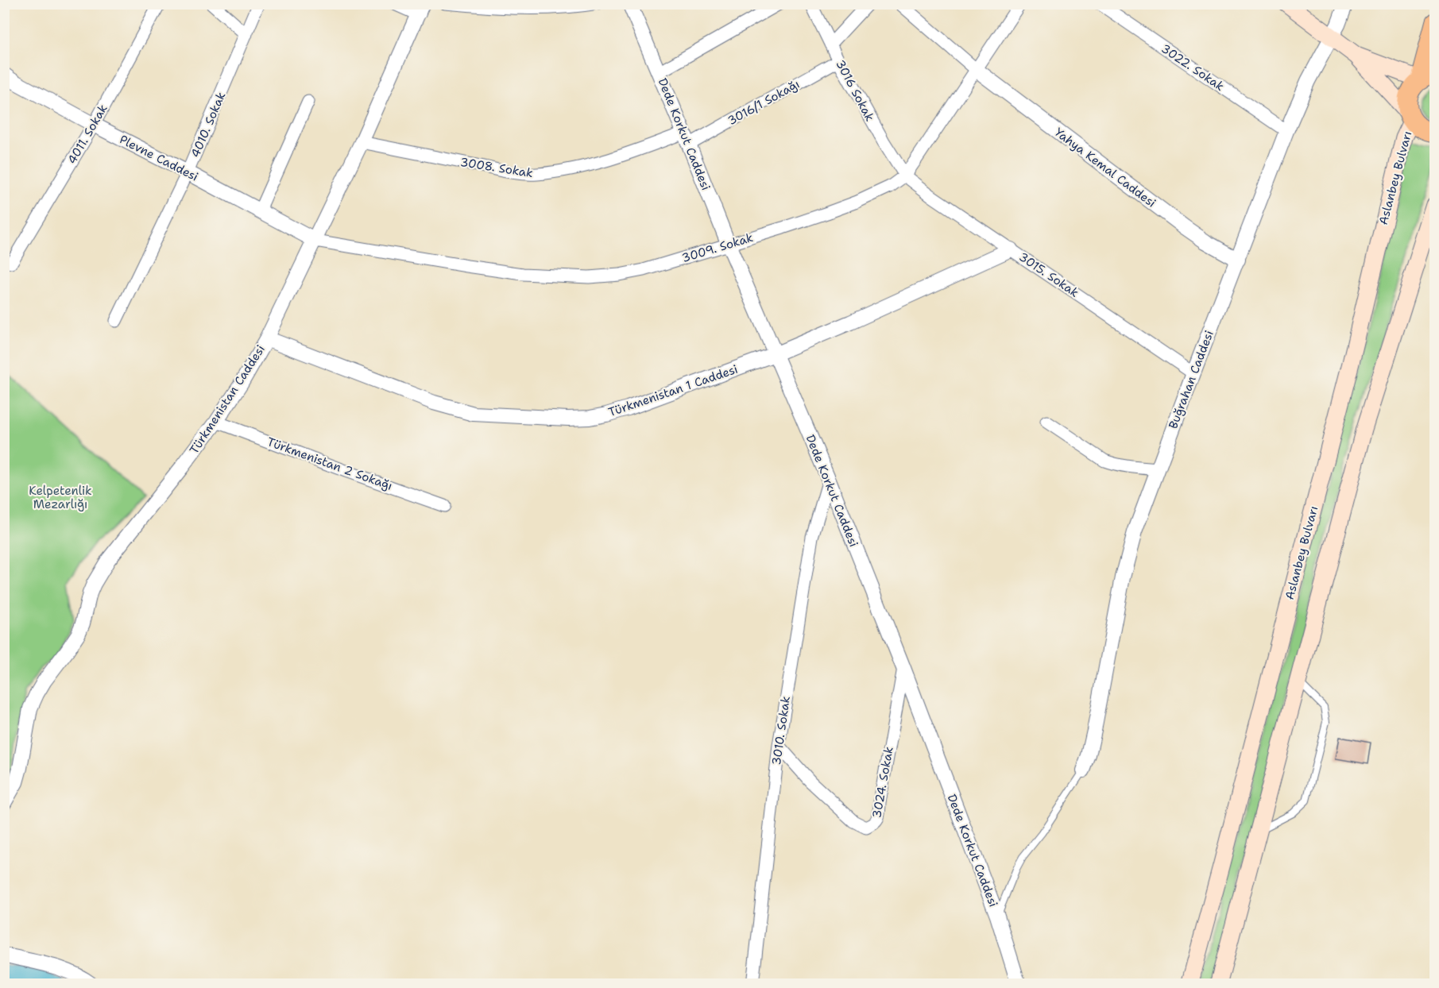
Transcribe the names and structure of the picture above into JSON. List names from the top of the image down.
{
  "streets": {
    "main road": ["Aslanbey Bulvarı"],
    "street": [
      "3022. Sokak",
      "3016 Sokak",
      "3016/1 Sokağı",
      "4010. Sokak",
      "4011. Sokak",
      "Dede Korkut Caddesi",
      "Plevne Caddesi",
      "3008. Sokak",
      "Yahya Kemal Caddesi",
      "3009. Sokak",
      "3015. Sokak",
      "Buğrahan Caddesi",
      "Türkmenistan 1 Caddesi",
      "Türkmenistan Caddesi",
      "Türkmenistan 2 Sokağı",
      "3010. Sokak",
      "3024. Sokak"
    ]
  },
  "crossings": [
    ["3022. Sokak", "Buğrahan Caddesi"],
    ["3016 Sokak", "3016/1 Sokağı"],
    ["3016 Sokak", "3009. Sokak"],
    ["3016 Sokak", "3015. Sokak"],
    ["3016/1 Sokağı", "Dede Korkut Caddesi"],
    ["3016/1 Sokağı", "3008. Sokak"],
    ["4010. Sokak", "Plevne Caddesi"],
    ["4011. Sokak", "Plevne Caddesi"],
    ["Dede Korkut Caddesi", "3008. Sokak"],
    ["Dede Korkut Caddesi", "3009. Sokak"],
    ["Dede Korkut Caddesi", "Türkmenistan 1 Caddesi"],
    ["Dede Korkut Caddesi", "3010. Sokak"],
    ["Dede Korkut Caddesi", "3024. Sokak"],
    ["Plevne Caddesi", "3009. Sokak"],
    ["Plevne Caddesi", "Türkmenistan Caddesi"],
    ["3008. Sokak", "Türkmenistan Caddesi"],
    ["Yahya Kemal Caddesi", "3009. Sokak"],
    ["Yahya Kemal Caddesi", "Buğrahan Caddesi"],
    ["3009. Sokak", "3015. Sokak"],
    ["3009. Sokak", "Türkmenistan Caddesi"],
    ["3015. Sokak", "Buğrahan Caddesi"],
    ["3015. Sokak", "Türkmenistan 1 Caddesi"],
    ["Türkmenistan 1 Caddesi", "Türkmenistan Caddesi"],
    ["Türkmenistan Caddesi", "Türkmenistan 2 Sokağı"],
    ["3010. Sokak", "3024. Sokak"]
  ],
  "parks": ["Kelpetenlik Mezarlığı"]
}
